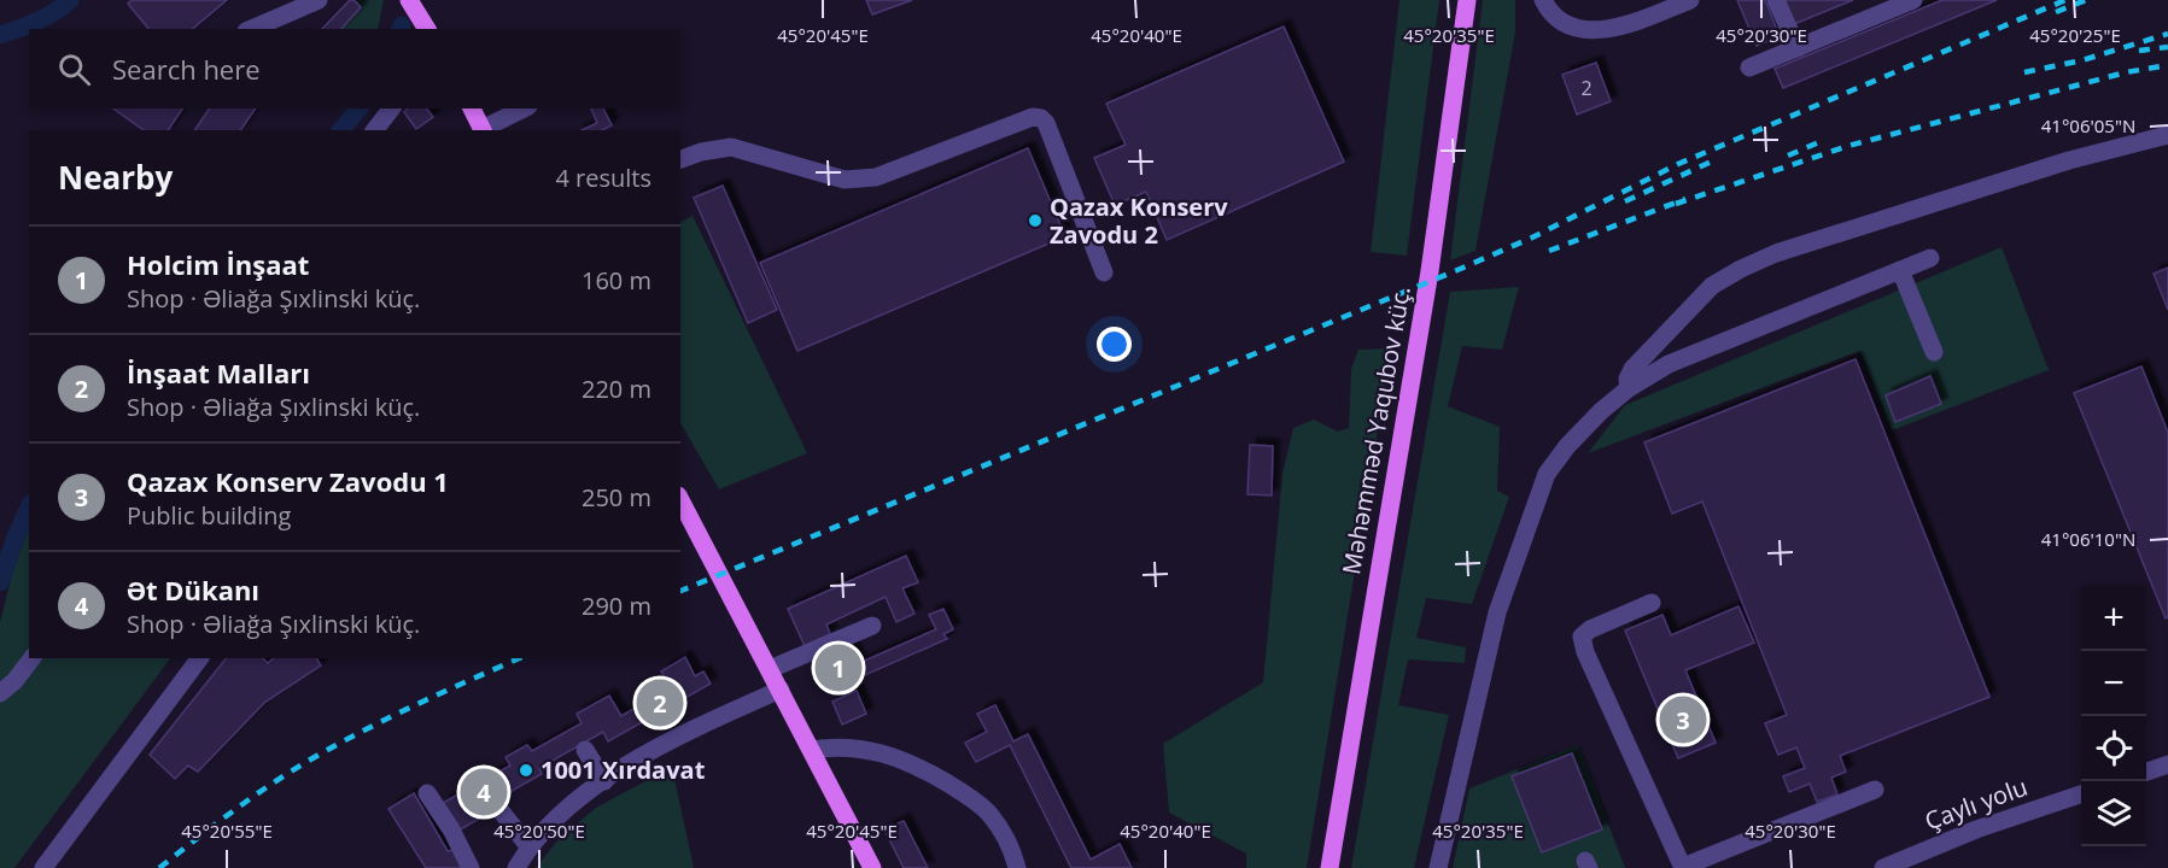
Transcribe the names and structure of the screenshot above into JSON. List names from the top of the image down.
{
  "streets": {
    "main road": ["Məhəmməd Yaqubov küç."],
    "street": ["Çaylı yolu"]
  },
  "places": ["Qazax Konserv Zavodu 2", "1001 Xırdavat"],
  "house_numbers": ["2"],
  "page": {
    "search": "Search here",
    "heading": ["Nearby", "4 results"],
    "list": [
      {
        "mark": "1",
        "name": "Holcim İnşaat",
        "note": "Shop · Əliağa Şıxlinski küç.",
        "value": "160 m"
      },
      {
        "mark": "2",
        "name": "İnşaat Malları",
        "note": "Shop · Əliağa Şıxlinski küç.",
        "value": "220 m"
      },
      {
        "mark": "3",
        "name": "Qazax Konserv Zavodu 1",
        "note": "Public building",
        "value": "250 m"
      },
      {
        "mark": "4",
        "name": "Ət Dükanı",
        "note": "Shop · Əliağa Şıxlinski küç.",
        "value": "290 m"
      }
    ],
    "map_buttons": ["+", "−"],
    "pins": [
      "1",
      "2",
      "3",
      "4"
    ]
  },
  "coordinates": [
    "45°20'45\"E",
    "45°20'40\"E",
    "45°20'35\"E",
    "45°20'30\"E",
    "45°20'25\"E",
    "41°06'05\"N",
    "41°06'10\"N",
    "45°20'55\"E",
    "45°20'50\"E"
  ]
}
